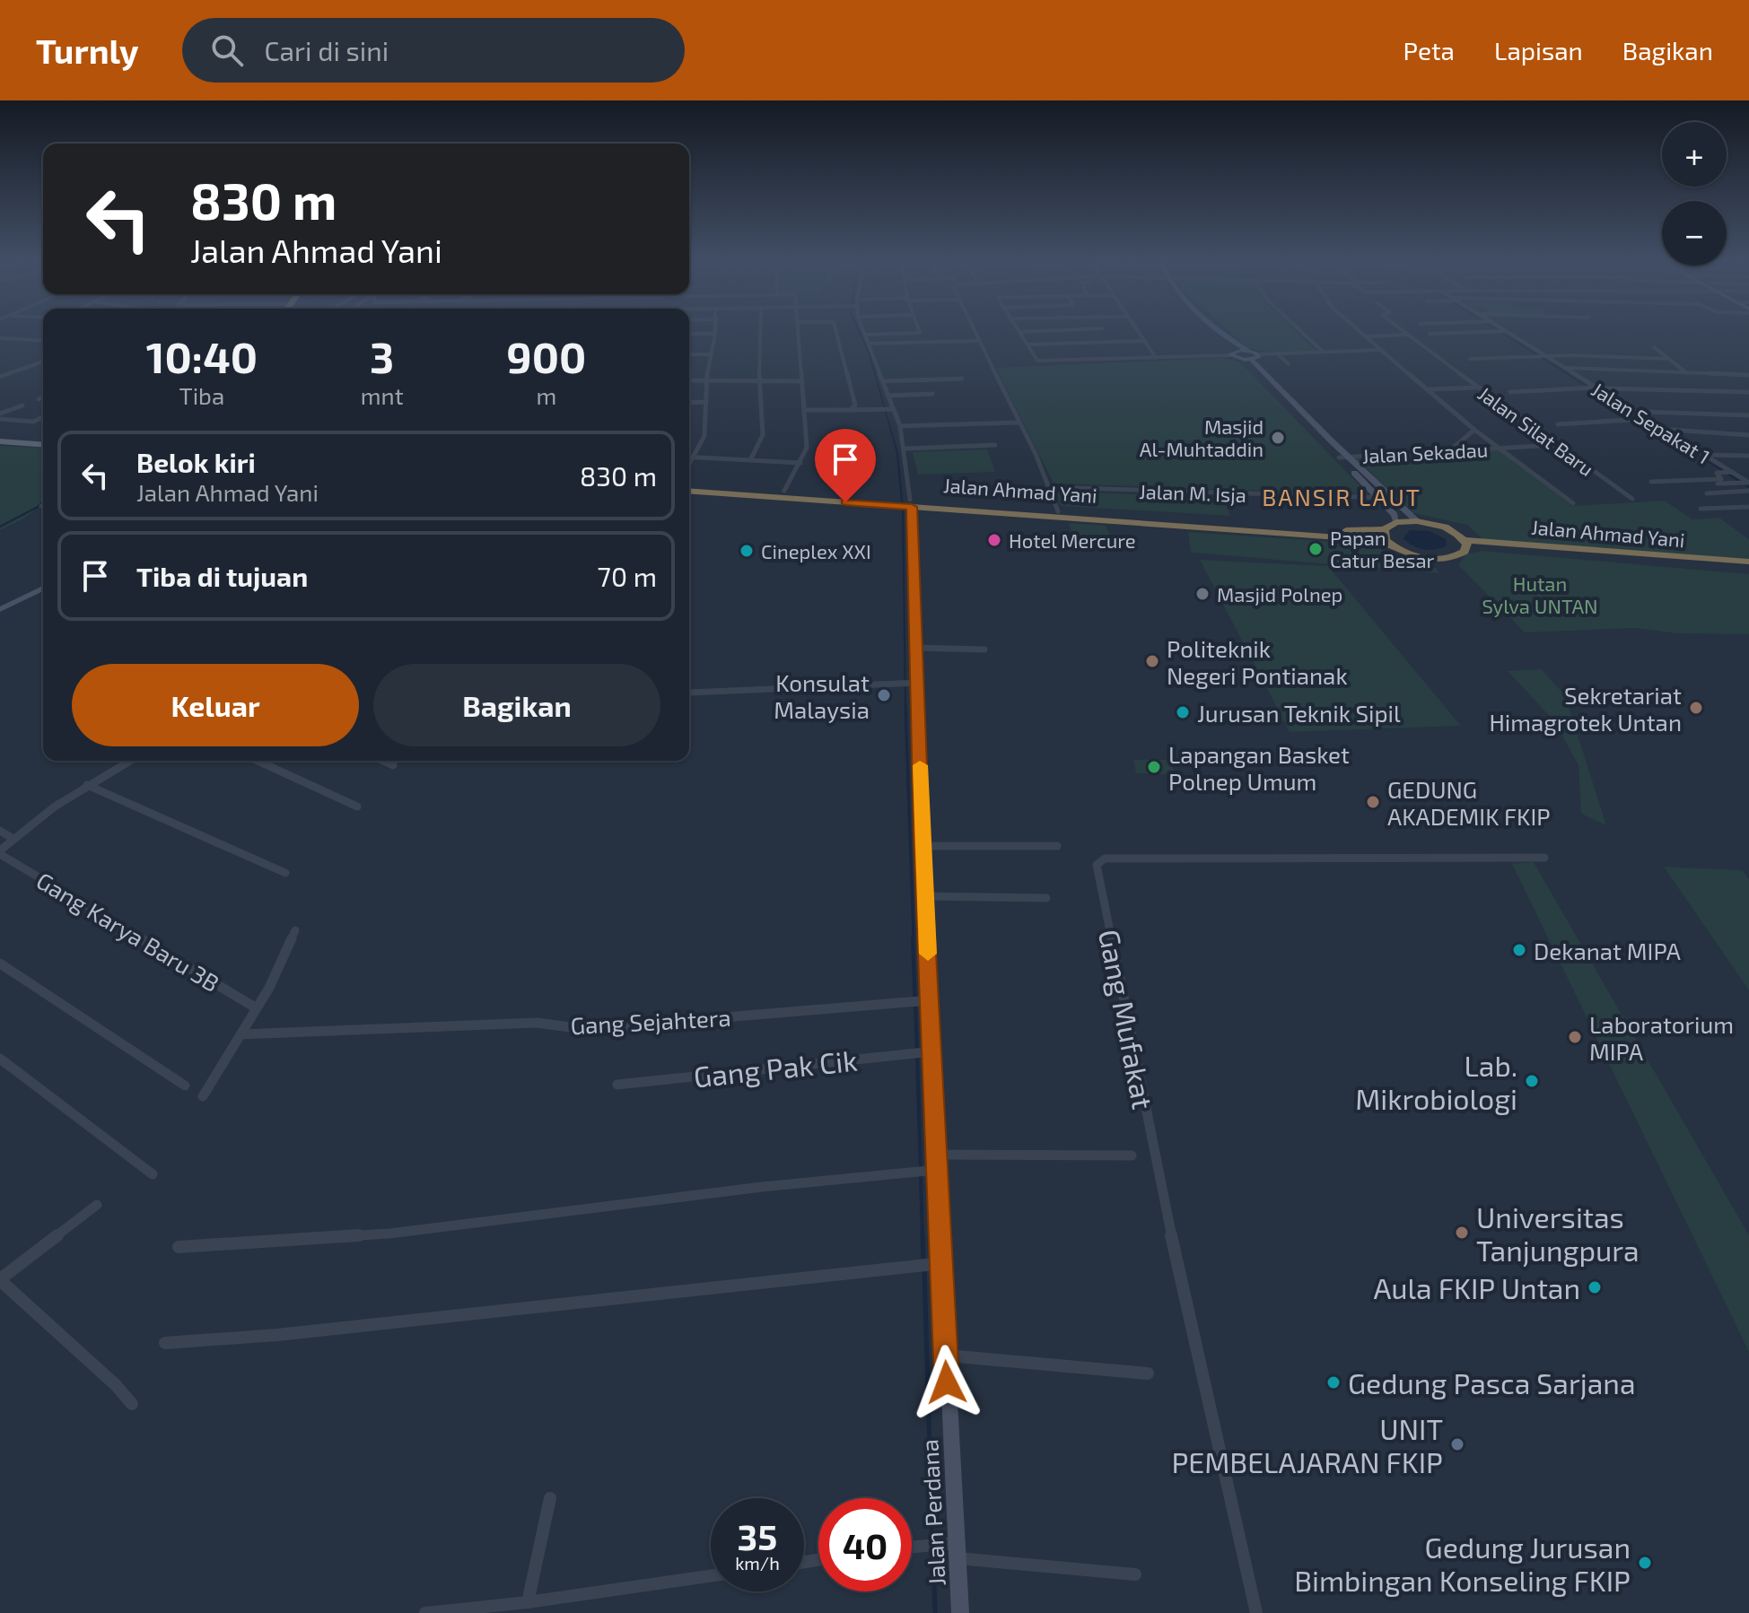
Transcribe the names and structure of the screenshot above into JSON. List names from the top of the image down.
{
  "streets": {
    "highway": ["Jalan Ahmad Yani"],
    "street": [
      "Jalan Sepakat 1",
      "Jalan Silat Baru",
      "Jalan Sekadau",
      "Jalan M. Isja",
      "Gang Karya Baru 3B",
      "Gang Mufakat",
      "Gang Sejahtera",
      "Gang Pak Cik",
      "Jalan Perdana"
    ]
  },
  "crossings": [
    ["Jalan Silat Baru", "Jalan Sekadau"],
    ["Jalan Ahmad Yani", "Jalan Perdana"],
    ["Gang Sejahtera", "Jalan Perdana"],
    ["Gang Pak Cik", "Jalan Perdana"]
  ],
  "districts": ["BANSIR LAUT"],
  "parks": ["Hutan Sylva UNTAN"],
  "places": [
    "Masjid Al-Muhtaddin",
    "Hotel Mercure",
    "Papan Catur Besar",
    "Cineplex XXI",
    "Masjid Polnep",
    "Politeknik Negeri Pontianak",
    "Konsulat Malaysia",
    "Sekretariat Himagrotek Untan",
    "Jurusan Teknik Sipil",
    "Lapangan Basket Polnep Umum",
    "GEDUNG AKADEMIK FKIP",
    "Dekanat MIPA",
    "Laboratorium MIPA",
    "Lab. Mikrobiologi",
    "Universitas Tanjungpura",
    "Aula FKIP Untan",
    "Gedung Pasca Sarjana",
    "UNIT PEMBELAJARAN FKIP",
    "Gedung Jurusan Bimbingan Konseling FKIP"
  ],
  "page": {
    "header": "Turnly",
    "search": "Cari di sini",
    "nav": ["Peta", "Lapisan", "Bagikan"],
    "map_buttons": ["+", "−"],
    "turn": ["830 m", "Jalan Ahmad Yani"],
    "eta": [
      "10:40",
      "Tiba",
      "3",
      "mnt",
      "900",
      "m"
    ],
    "list": [
      {
        "name": "Belok kiri",
        "note": "Jalan Ahmad Yani",
        "value": "830 m"
      },
      {
        "name": "Tiba di tujuan",
        "value": "70 m"
      }
    ],
    "buttons": ["Keluar", "Bagikan"],
    "speed": "35 km/h",
    "limit": "40"
  }
}
